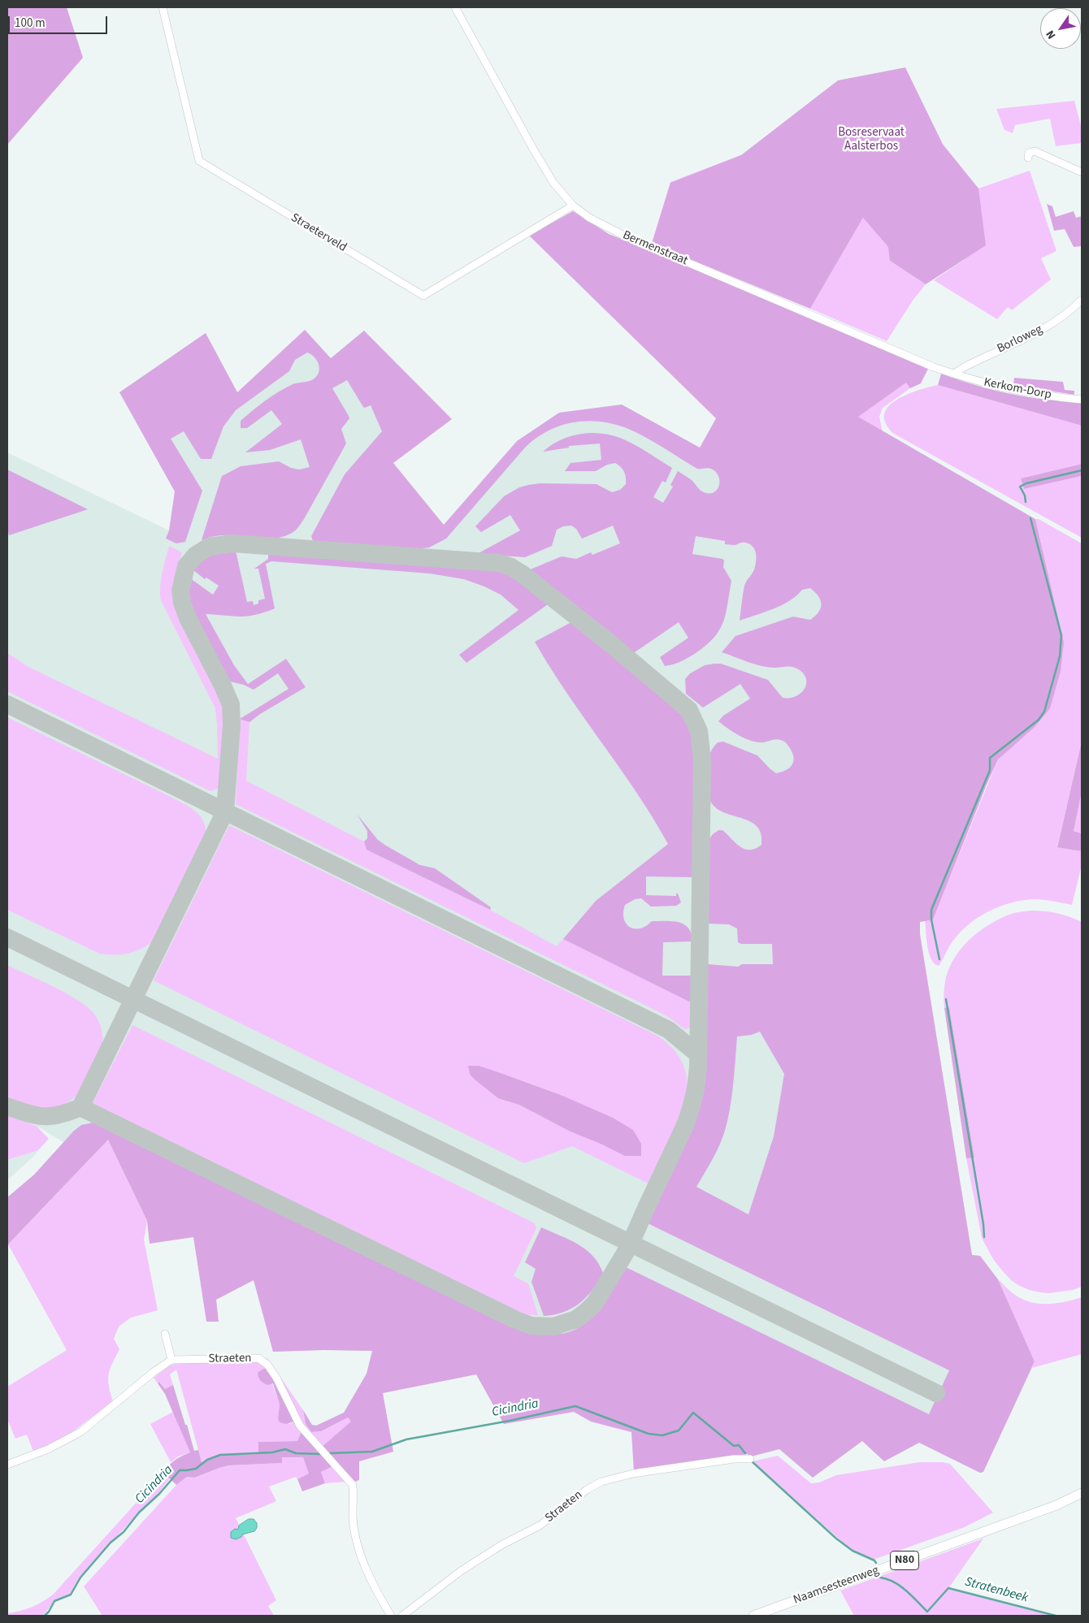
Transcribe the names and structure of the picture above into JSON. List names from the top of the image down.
{
  "streets": {
    "main road": ["N80", "Naamsesteenweg"],
    "street": [
      "Straeterveld",
      "Bermenstraat",
      "Borloweg",
      "Kerkom-Dorp",
      "Straeten"
    ]
  },
  "crossings": [
    ["Straeterveld", "Bermenstraat"],
    ["Bermenstraat", "Borloweg"],
    ["Bermenstraat", "Kerkom-Dorp"],
    ["Borloweg", "Kerkom-Dorp"]
  ],
  "water": ["Cicindria", "Stratenbeek"],
  "parks": ["Bosreservaat Aalsterbos"],
  "scale_bar": "100 m",
  "north": "bottom left"
}
